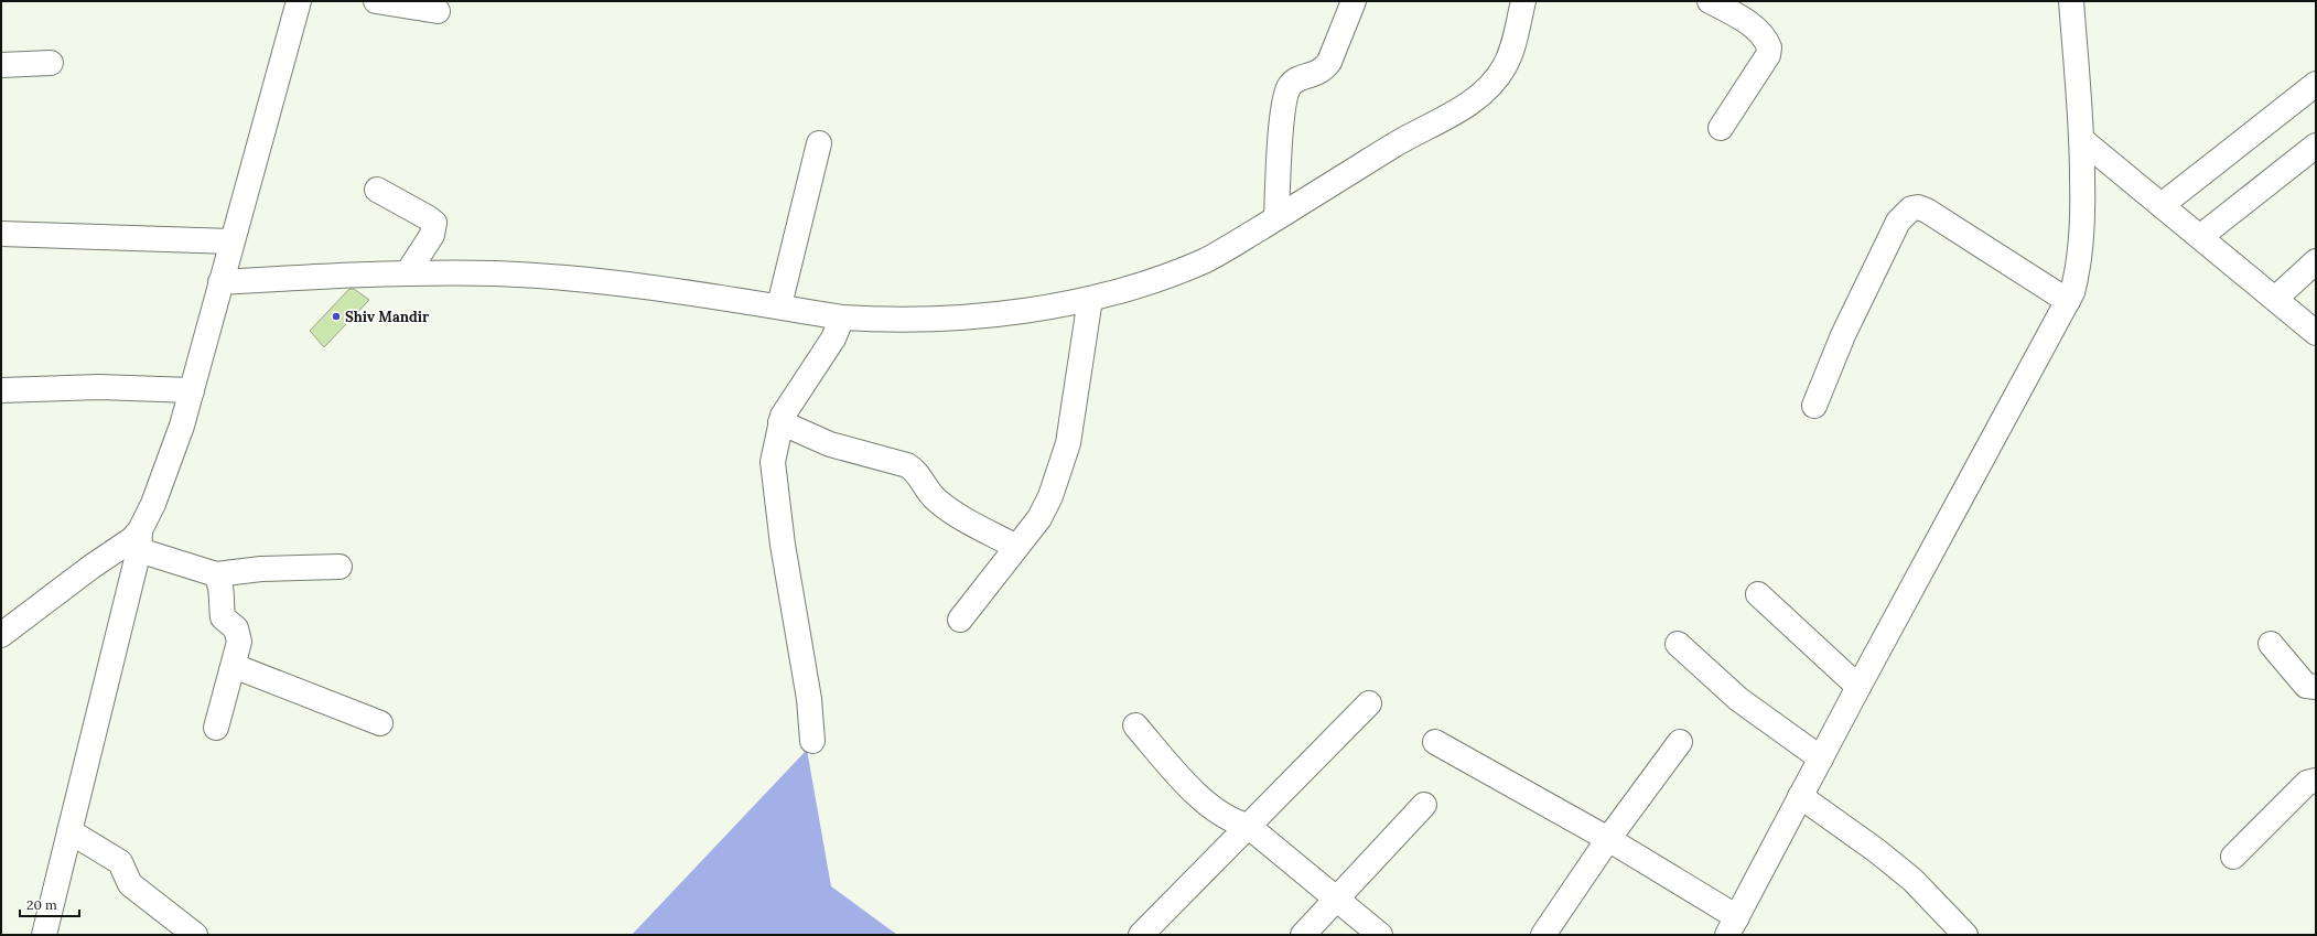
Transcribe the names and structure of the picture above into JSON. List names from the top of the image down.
{
  "places": ["Shiv Mandir"],
  "scale_bar": "20 m"
}
